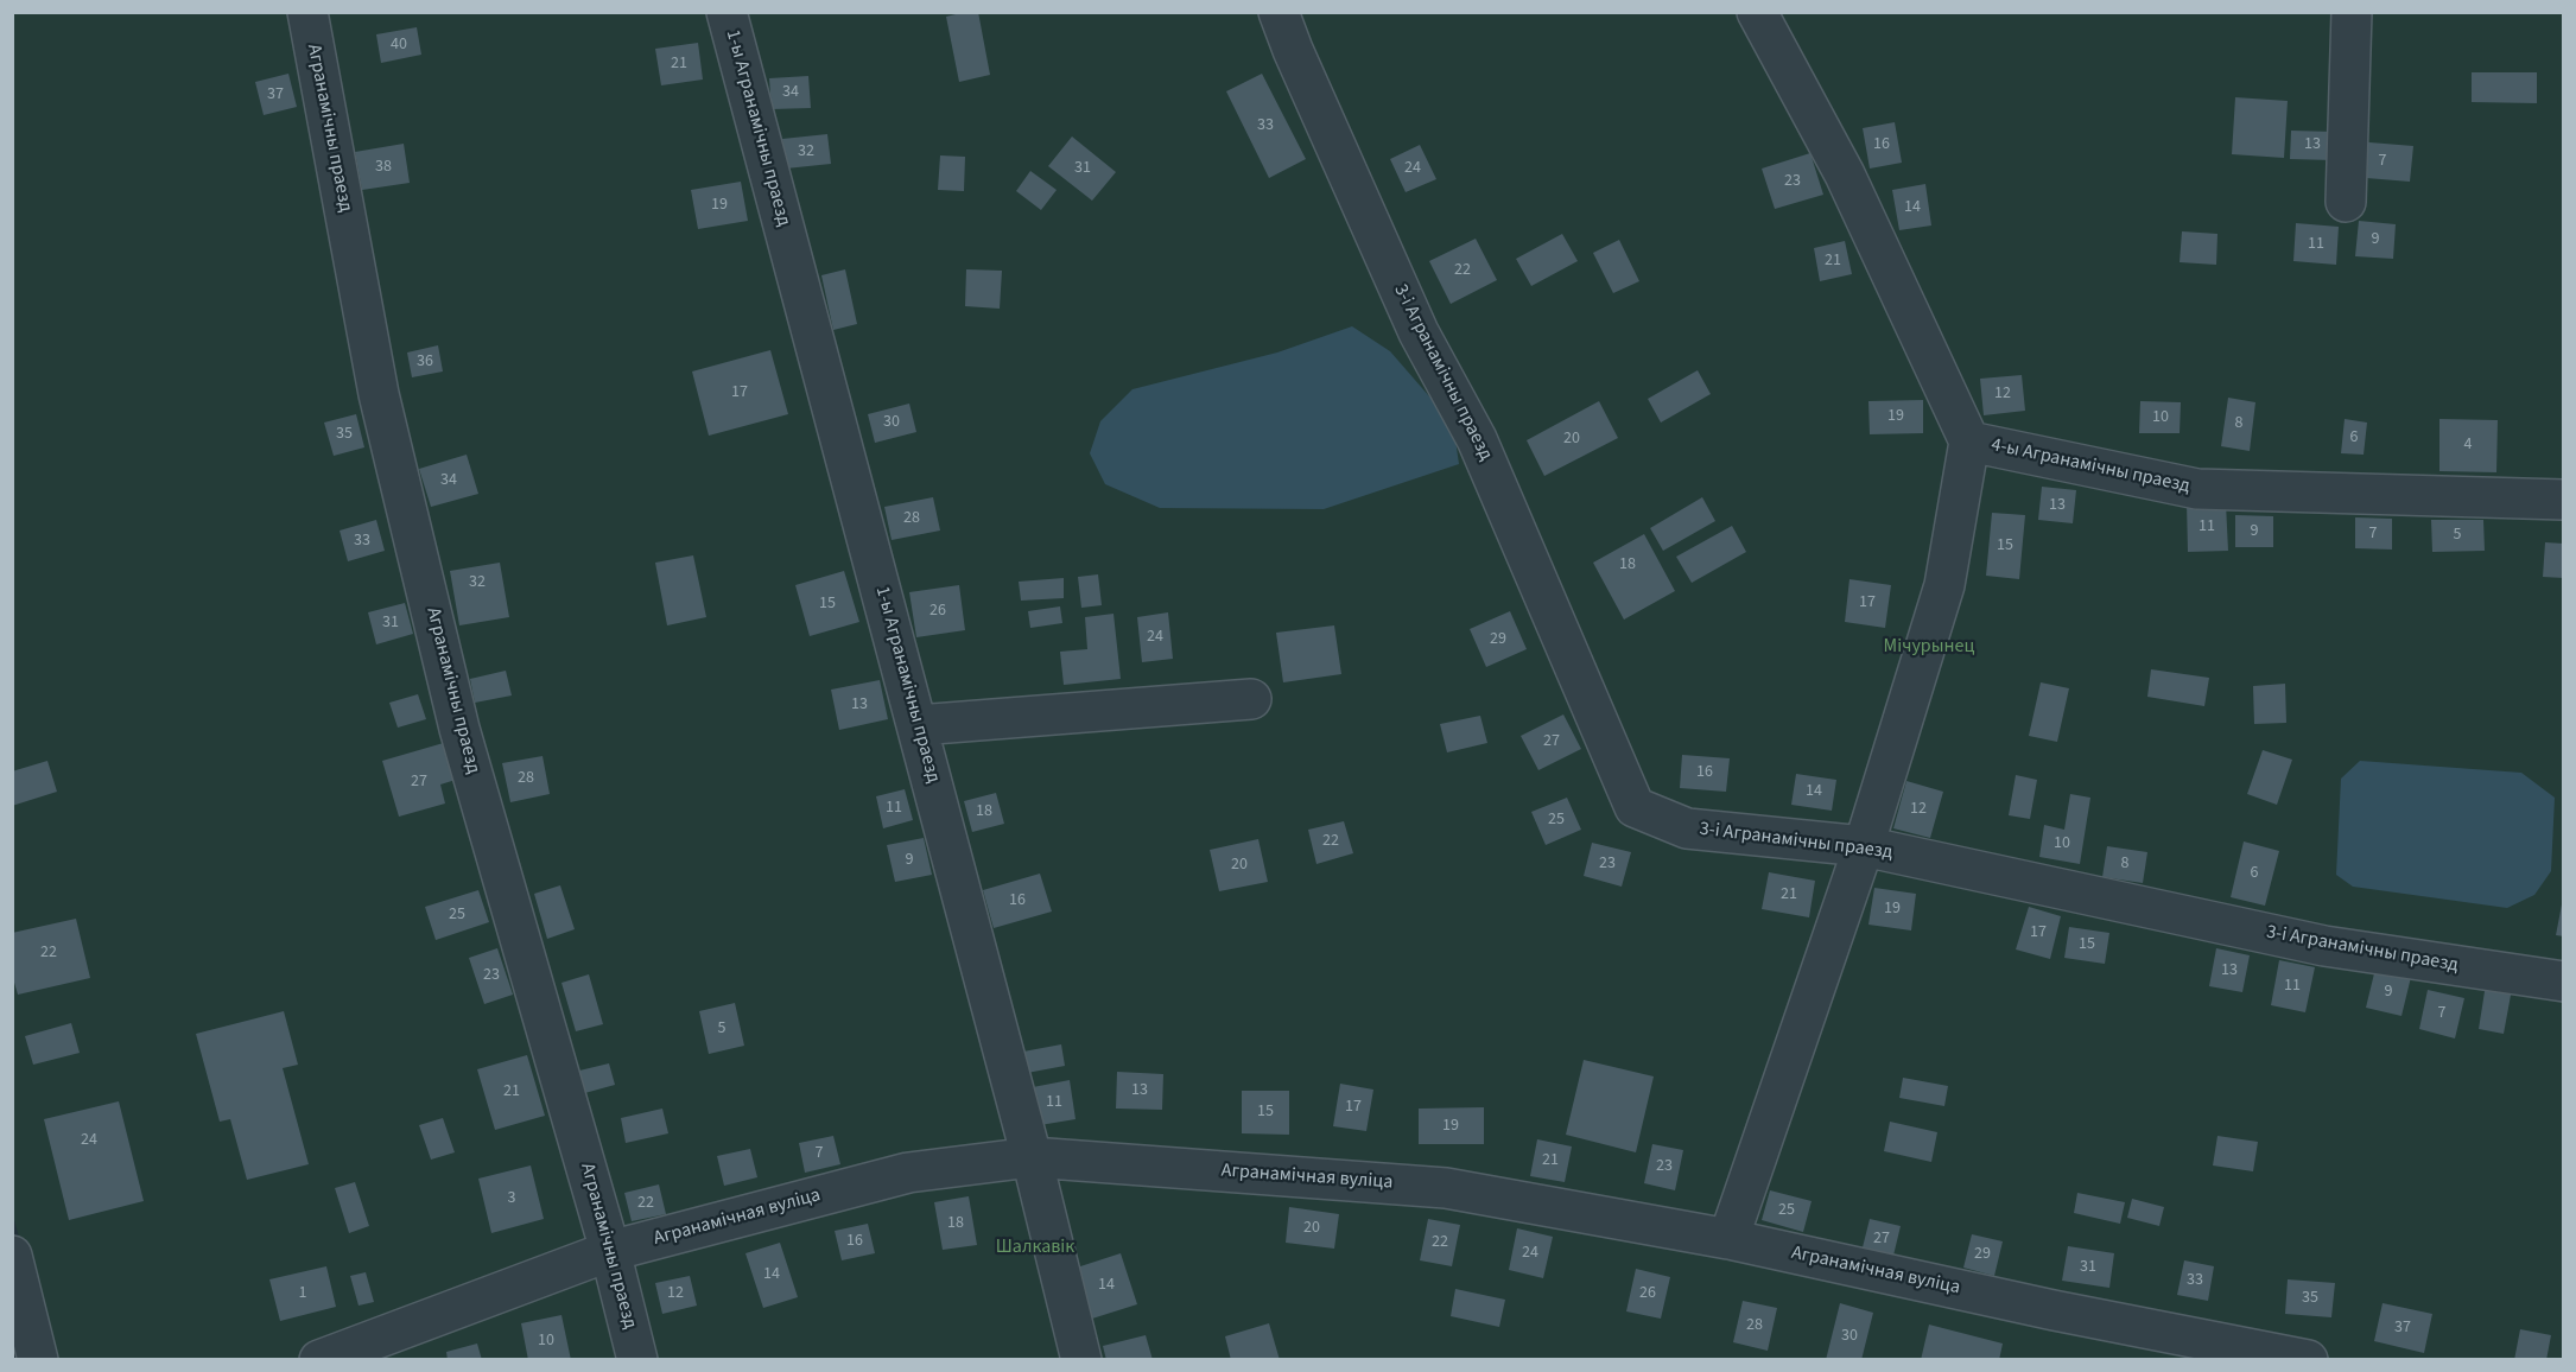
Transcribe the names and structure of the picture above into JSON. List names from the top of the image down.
{
  "streets": {
    "street": [
      "Агранамічны праезд",
      "1-ы Агранамічны праезд",
      "3-і Агранамічны праезд",
      "4-ы Агранамічны праезд",
      "Агранамічная вуліца"
    ]
  },
  "crossings": [
    ["Агранамічны праезд", "Агранамічная вуліца"],
    ["1-ы Агранамічны праезд", "Агранамічная вуліца"]
  ],
  "parks": ["Мічурынец", "Шалкавік"],
  "house_numbers": [
    "40",
    "21",
    "34",
    "37",
    "33",
    "16",
    "13",
    "32",
    "7",
    "38",
    "31",
    "24",
    "23",
    "19",
    "14",
    "9",
    "11",
    "21",
    "22",
    "36",
    "17",
    "12",
    "19",
    "10",
    "30",
    "8",
    "35",
    "6",
    "20",
    "4",
    "34",
    "13",
    "28",
    "11",
    "9",
    "7",
    "5",
    "33",
    "15",
    "18",
    "32",
    "17",
    "15",
    "26",
    "31",
    "24",
    "29",
    "13",
    "27",
    "16",
    "28",
    "27",
    "14",
    "11",
    "12",
    "18",
    "25",
    "22",
    "10",
    "9",
    "23",
    "8",
    "20",
    "6",
    "21",
    "16",
    "19",
    "25",
    "17",
    "15",
    "22",
    "13",
    "23",
    "11",
    "9",
    "7",
    "5",
    "13",
    "21",
    "11",
    "17",
    "15",
    "19",
    "24",
    "7",
    "21",
    "23",
    "3",
    "22",
    "25",
    "18",
    "20",
    "27",
    "16",
    "22",
    "24",
    "29",
    "31",
    "14",
    "33",
    "14",
    "1",
    "12",
    "26",
    "35",
    "28",
    "37",
    "30",
    "10"
  ]
}
